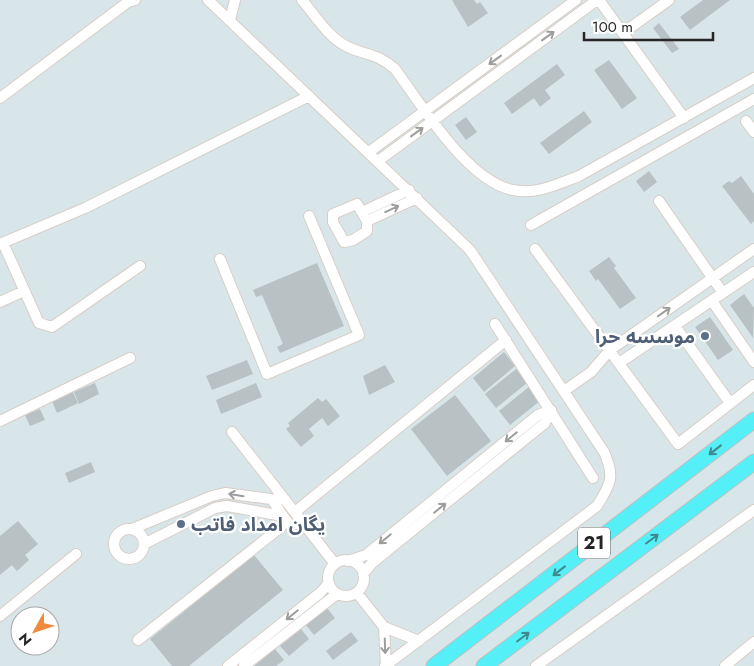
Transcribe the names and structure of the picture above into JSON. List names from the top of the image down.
{
  "streets": {
    "highway": ["21"]
  },
  "places": ["موسسه حرا", "یگان امداد فاتب"],
  "scale_bar": "100 m",
  "north": "bottom left"
}
